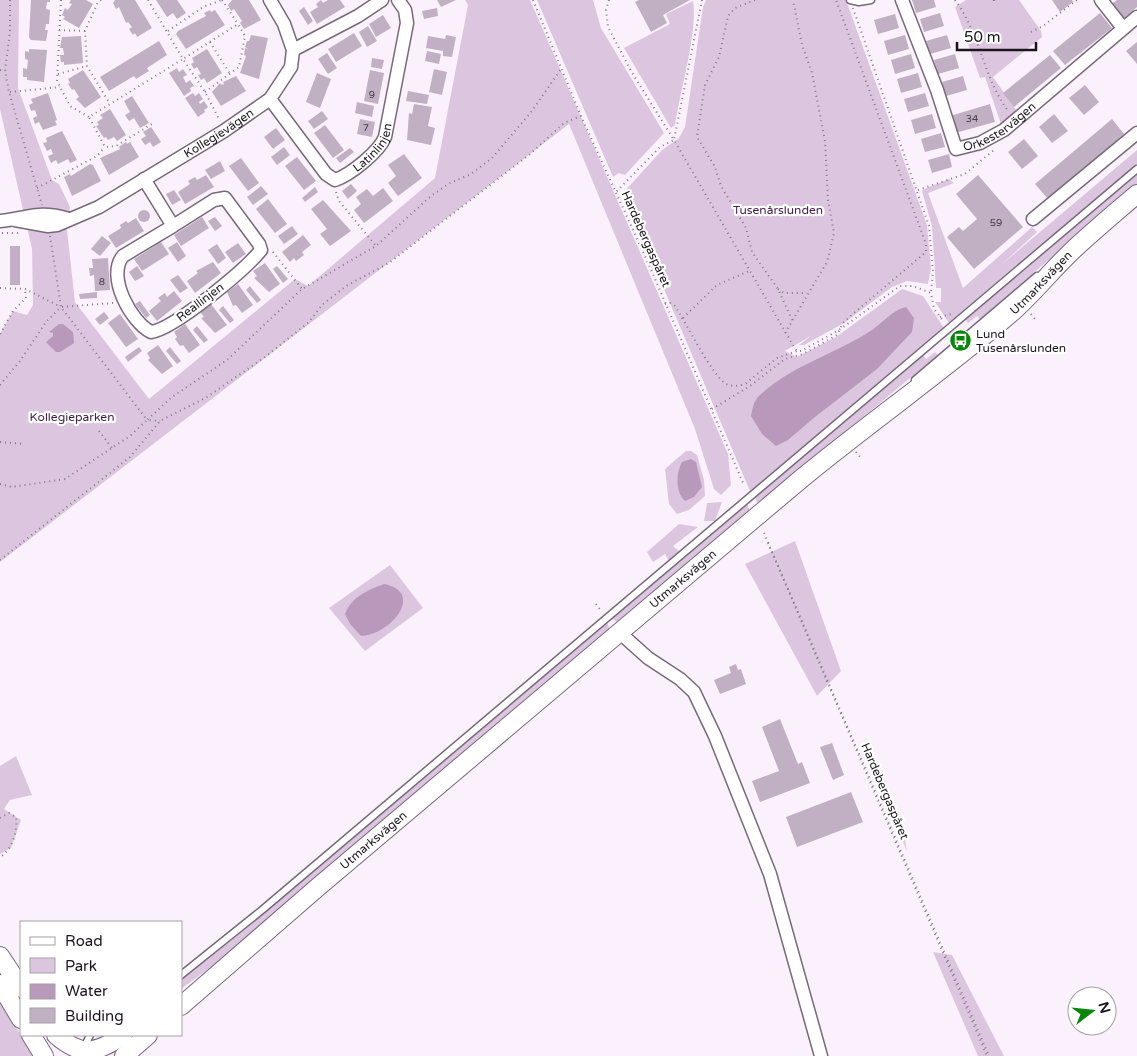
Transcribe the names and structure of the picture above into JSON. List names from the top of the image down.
{
  "streets": {
    "main road": ["Utmarksvägen"],
    "street": [
      "Orkestervägen",
      "Kollegievägen",
      "Latinlinjen",
      "Reallinjen"
    ],
    "path": ["Hardebergaspåret"]
  },
  "parks": ["Tusenårslunden", "Kollegieparken"],
  "places": {
    "bus stop": ["Lund Tusenårslunden"]
  },
  "house_numbers": [
    "9",
    "34",
    "7",
    "59",
    "8"
  ],
  "legend": [
    "Road",
    "Park",
    "Water",
    "Building"
  ],
  "scale_bar": "50 m",
  "north": "right"
}
